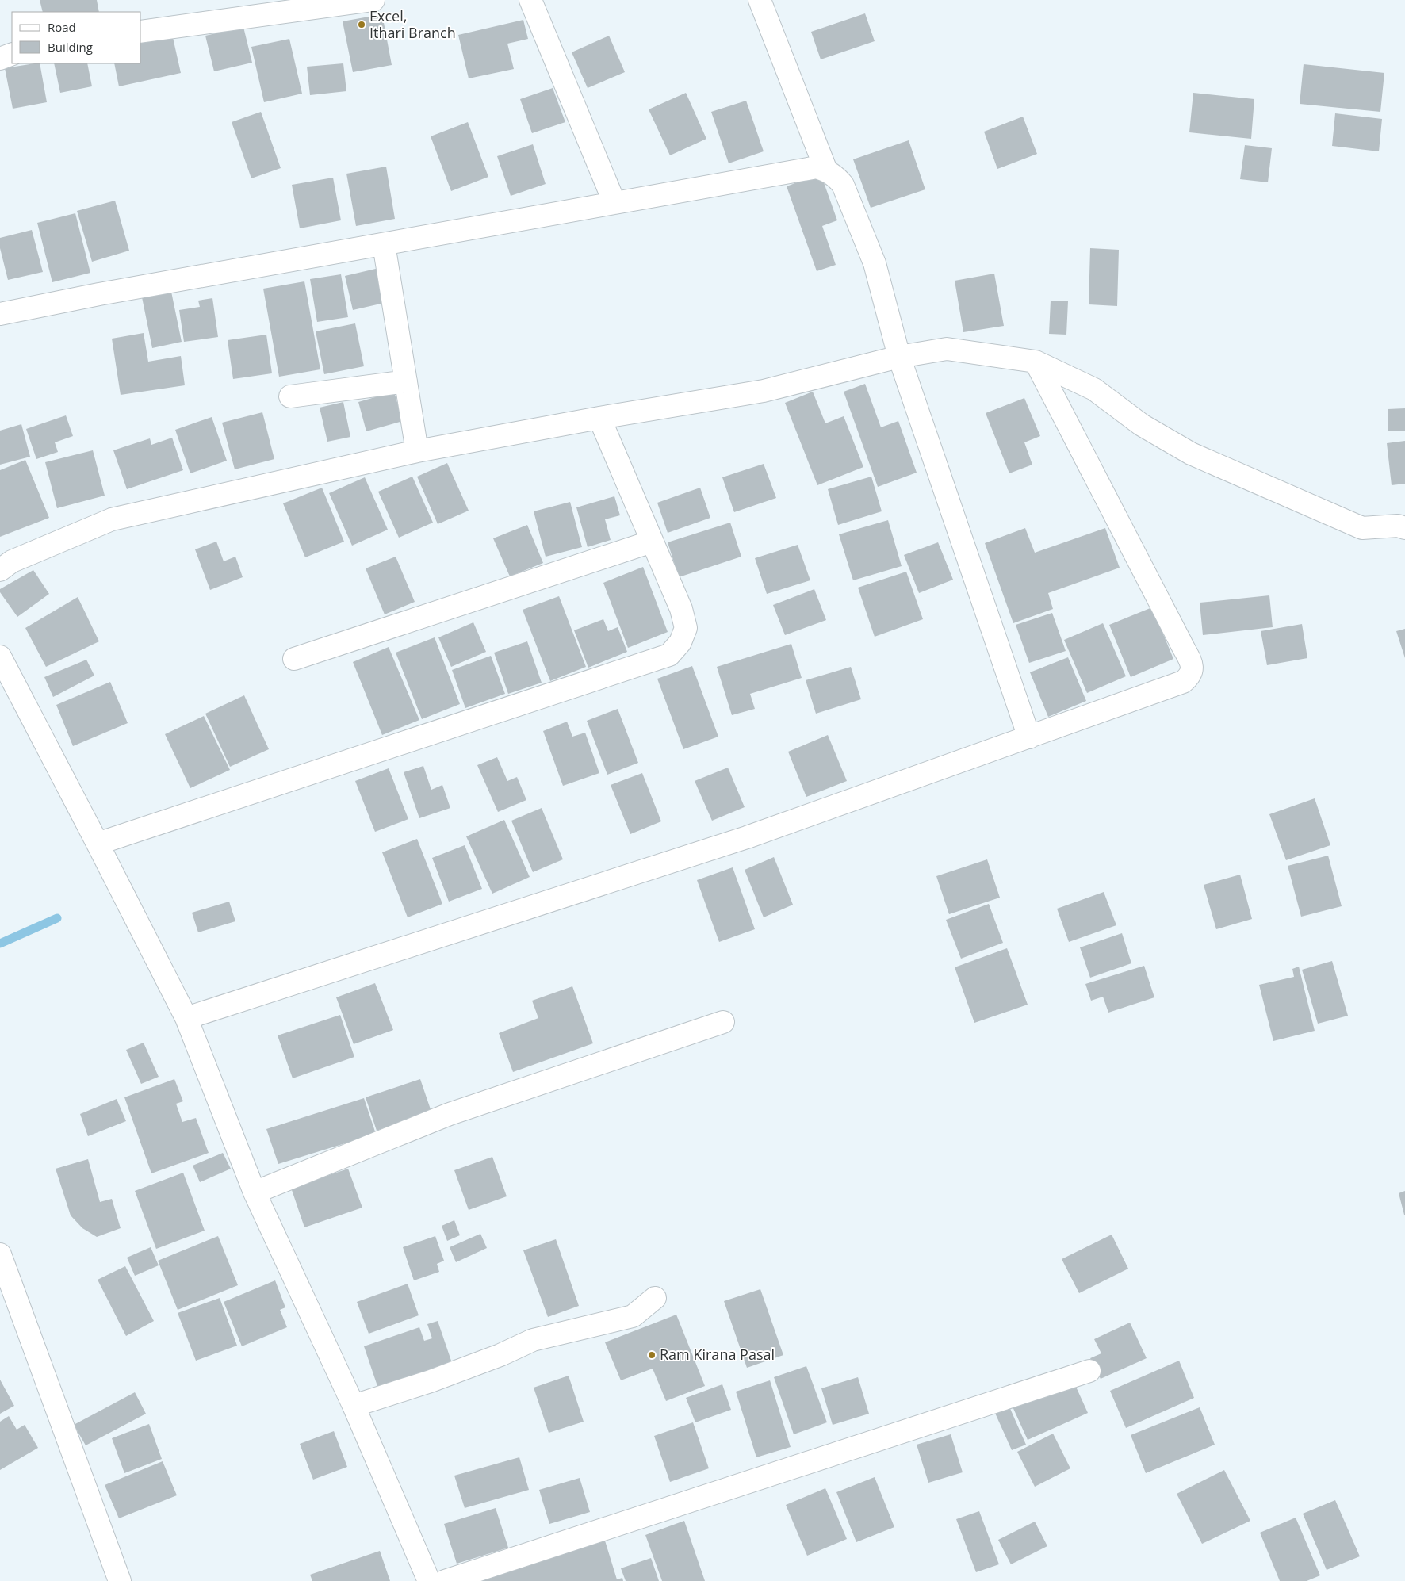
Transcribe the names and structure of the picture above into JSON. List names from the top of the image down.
{
  "places": ["Excel, Ithari Branch", "Ram Kirana Pasal"],
  "legend": ["Road", "Building"]
}
